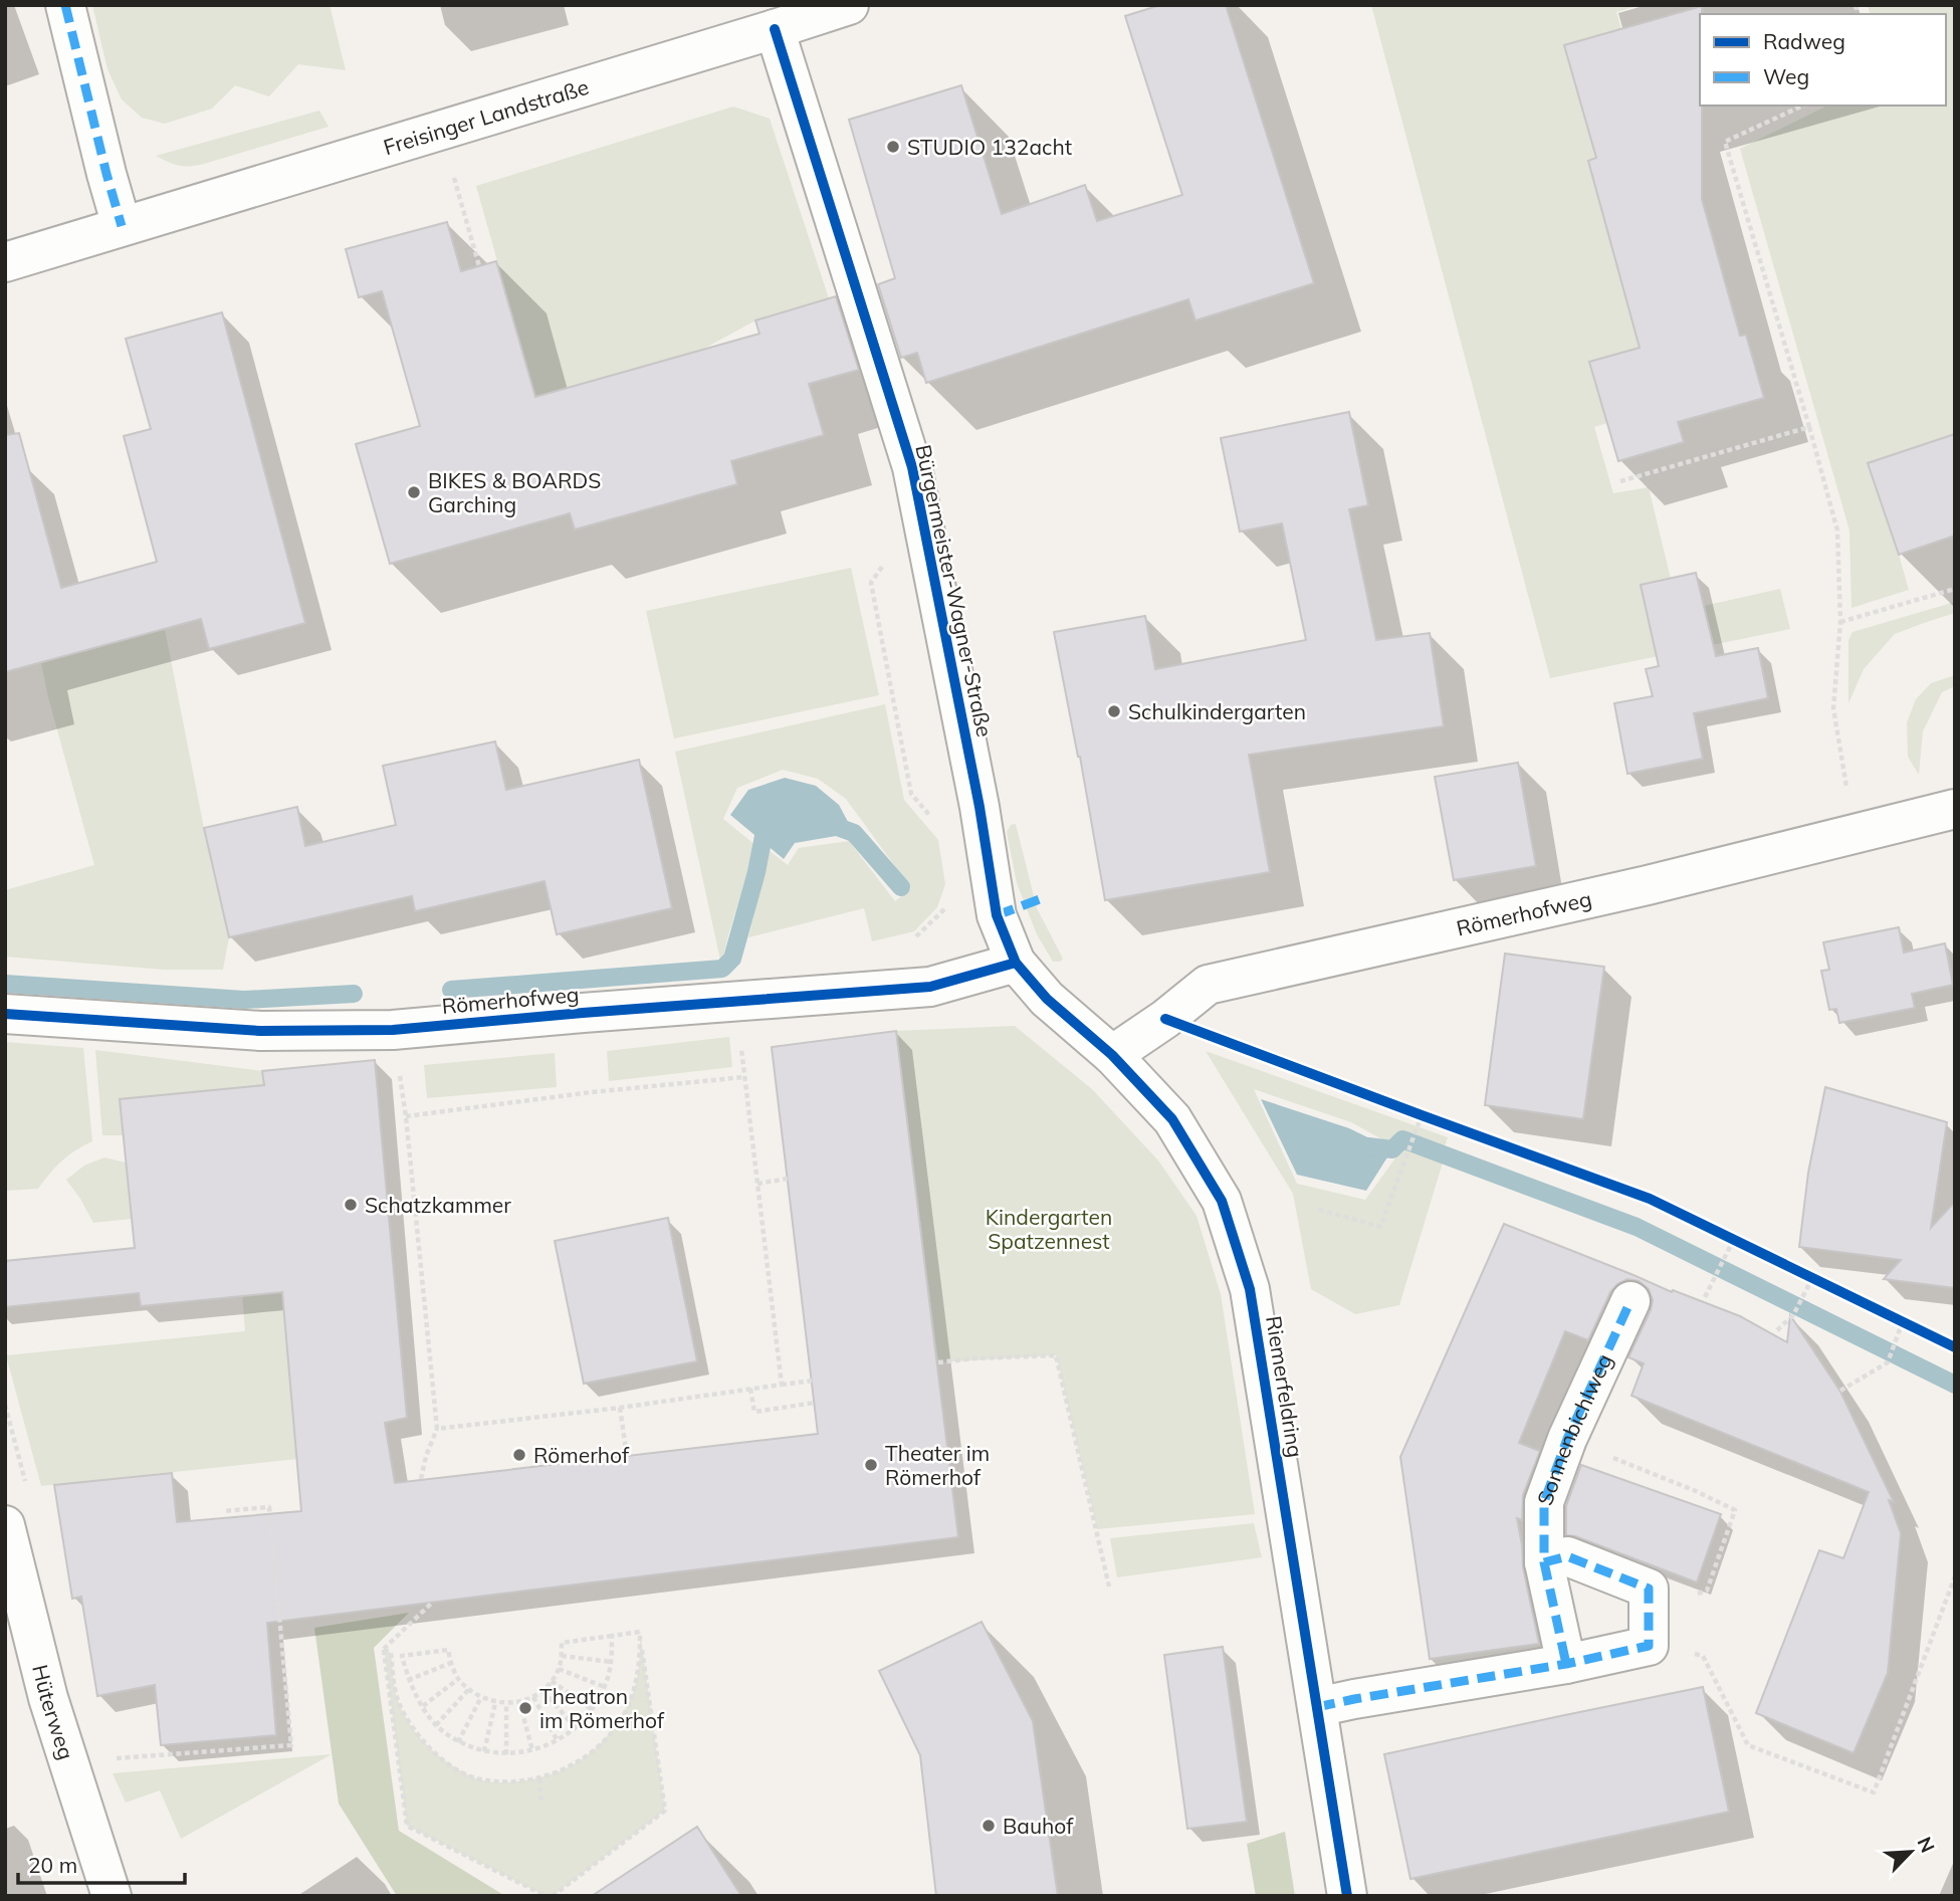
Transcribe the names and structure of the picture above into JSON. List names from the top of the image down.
{
  "streets": {
    "street": [
      "Freisinger Landstraße",
      "Bürgermeister-Wagner-Straße",
      "Römerhofweg",
      "Riemerfeldring",
      "Sonnenbichlweg",
      "Hüterweg"
    ]
  },
  "crossings": [
    ["Freisinger Landstraße", "Bürgermeister-Wagner-Straße"],
    ["Bürgermeister-Wagner-Straße", "Römerhofweg"],
    ["Bürgermeister-Wagner-Straße", "Riemerfeldring"],
    ["Römerhofweg", "Riemerfeldring"]
  ],
  "parks": ["Kindergarten Spatzennest"],
  "places": [
    "STUDIO 132acht",
    "BIKES & BOARDS Garching",
    "Schulkindergarten",
    "Schatzkammer",
    "Römerhof",
    "Theater im Römerhof",
    "Theatron im Römerhof",
    "Bauhof"
  ],
  "legend": ["Radweg", "Weg"],
  "scale_bar": "20 m",
  "north": "top right"
}
